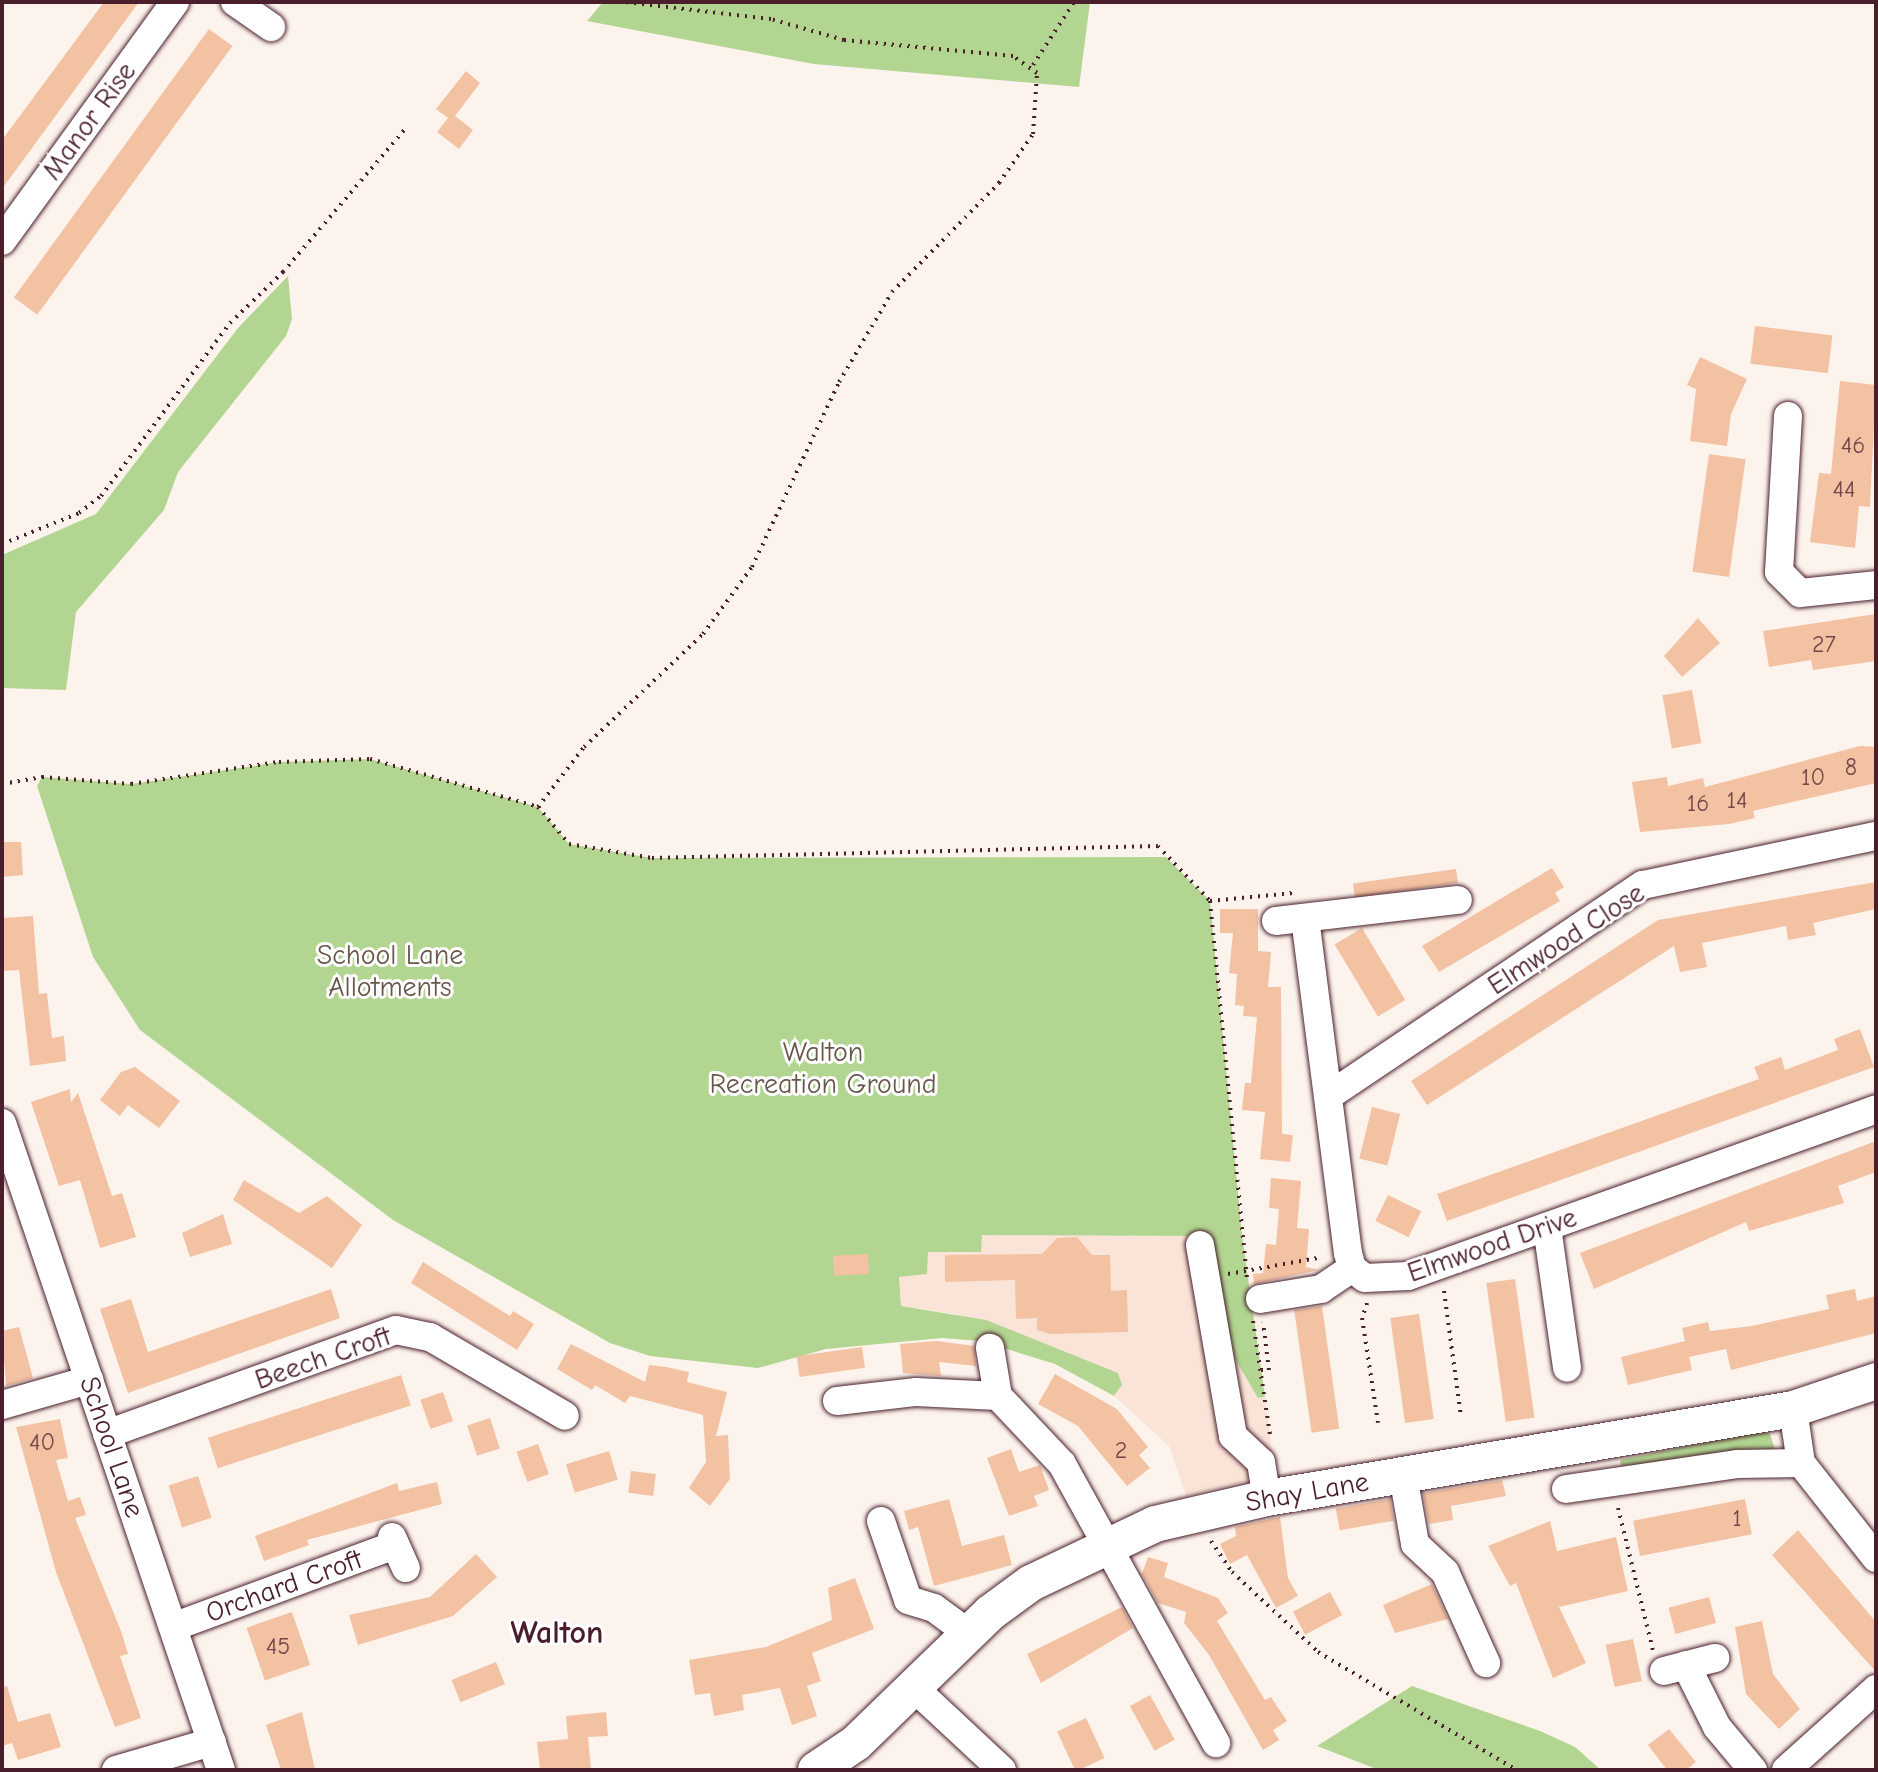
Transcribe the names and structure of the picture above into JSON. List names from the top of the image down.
{
  "streets": {
    "main road": ["Shay Lane"],
    "street": [
      "Manor Rise",
      "Elmwood Close",
      "Elmwood Drive",
      "Beech Croft",
      "School Lane",
      "Orchard Croft"
    ]
  },
  "crossings": [
    ["Beech Croft", "School Lane"],
    ["School Lane", "Orchard Croft"]
  ],
  "districts": ["Walton"],
  "parks": ["School Lane Allotments", "Walton Recreation Ground"],
  "house_numbers": [
    "46",
    "44",
    "27",
    "8",
    "10",
    "14",
    "16",
    "40",
    "2",
    "1",
    "45"
  ]
}
